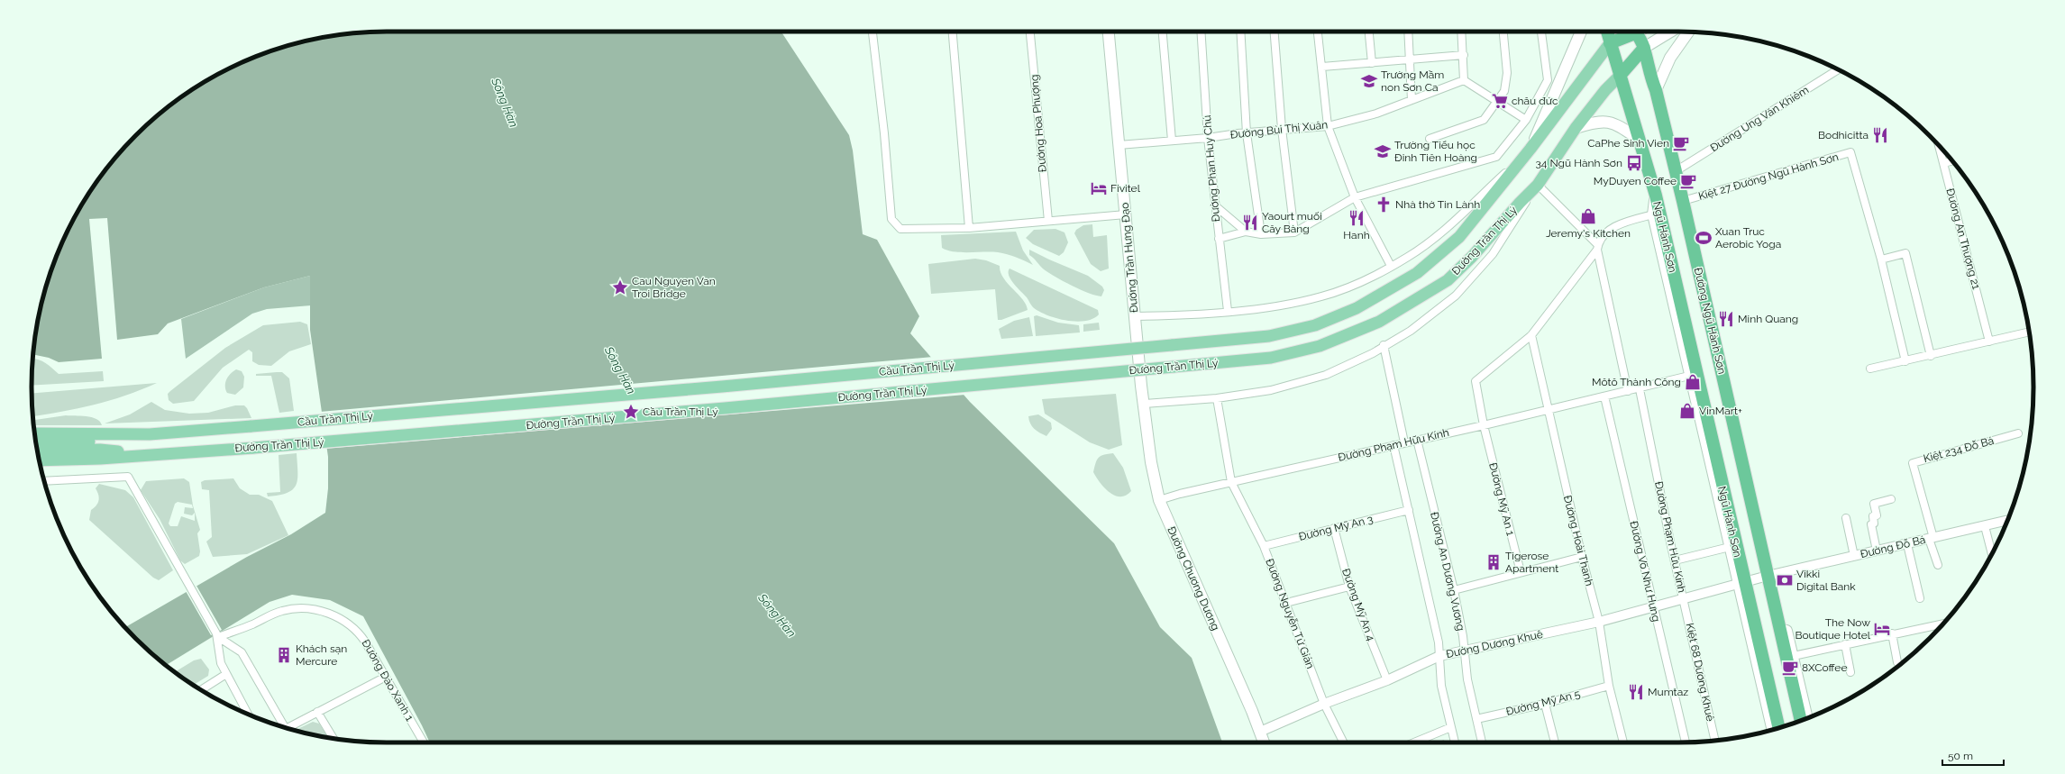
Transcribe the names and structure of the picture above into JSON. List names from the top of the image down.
{
  "streets": {
    "highway": ["Ngũ Hành Sơn", "Đường Ngũ Hành Sơn"],
    "main road": [
      "Đường Trần Thị Lý",
      "Đường Trần Hưng Đạo",
      "Cầu Trần Thị Lý",
      "Đường Chương Dương"
    ],
    "street": [
      "Đường Ung Văn Khiêm",
      "Đường Hoa Phượng",
      "Đường Bùi Thị Xuân",
      "Đường Phan Huy Chú",
      "Kiệt 27 Đường Ngũ Hành Sơn",
      "Đường An Thượng 21",
      "Đường Phạm Hữu Kính",
      "Kiệt 234 Đỗ Bá",
      "Đường Mỹ An 1",
      "Đường Mỹ An 3",
      "Đường Hoài Thanh",
      "Đường Đỗ Bá",
      "Đường An Dương Vương",
      "Đường Võ Như Hưng",
      "Đường Mỹ An 4",
      "Đường Nguyễn Tử Giản",
      "Đường Dương Khuê",
      "Kiệt 68 Dương Khuê",
      "Đường Đảo Xanh 1",
      "Đường Mỹ An 5"
    ]
  },
  "crossings": [
    ["Đường Ung Văn Khiêm", "Đường Ngũ Hành Sơn"],
    ["Đường Bùi Thị Xuân", "Đường Phan Huy Chú"],
    ["Đường Bùi Thị Xuân", "Đường Trần Hưng Đạo"],
    ["Kiệt 27 Đường Ngũ Hành Sơn", "Đường Ngũ Hành Sơn"],
    ["Ngũ Hành Sơn", "Đường Phạm Hữu Kính"],
    ["Ngũ Hành Sơn", "Đường Đỗ Bá"],
    ["Ngũ Hành Sơn", "Đường Dương Khuê"],
    ["Đường Trần Thị Lý", "Cầu Trần Thị Lý"],
    ["Đường Trần Hưng Đạo", "Đường Chương Dương"],
    ["Đường Ngũ Hành Sơn", "Đường Đỗ Bá"],
    ["Đường Phạm Hữu Kính", "Đường Mỹ An 1"],
    ["Đường Phạm Hữu Kính", "Đường Hoài Thanh"],
    ["Đường Phạm Hữu Kính", "Đường An Dương Vương"],
    ["Đường Phạm Hữu Kính", "Đường Võ Như Hưng"],
    ["Đường Phạm Hữu Kính", "Đường Chương Dương"],
    ["Đường Phạm Hữu Kính", "Đường Nguyễn Tử Giản"],
    ["Đường Phạm Hữu Kính", "Đường Dương Khuê"],
    ["Đường Phạm Hữu Kính", "Kiệt 68 Dương Khuê"],
    ["Kiệt 234 Đỗ Bá", "Đường Đỗ Bá"],
    ["Đường Mỹ An 1", "Đường Hoài Thanh"],
    ["Đường Mỹ An 3", "Đường Mỹ An 4"],
    ["Đường Mỹ An 3", "Đường Nguyễn Tử Giản"],
    ["Đường Hoài Thanh", "Đường Dương Khuê"],
    ["Đường Hoài Thanh", "Đường Mỹ An 5"],
    ["Đường Đỗ Bá", "Đường Dương Khuê"],
    ["Đường An Dương Vương", "Đường Dương Khuê"],
    ["Đường An Dương Vương", "Đường Mỹ An 5"],
    ["Đường Võ Như Hưng", "Đường Dương Khuê"],
    ["Đường Chương Dương", "Đường Dương Khuê"],
    ["Đường Mỹ An 4", "Đường Dương Khuê"],
    ["Đường Nguyễn Tử Giản", "Đường Dương Khuê"],
    ["Đường Dương Khuê", "Kiệt 68 Dương Khuê"]
  ],
  "water": ["Sông Hàn"],
  "places": {
    "school or university": ["Trường Mầm non Sơn Ca", "Trường Tiểu học Đinh Tiên Hoàng"],
    "supermarket": ["châu đức"],
    "restaurant": [
      "Bodhicitta",
      "Hanh",
      "Yaourt muối Cây Bàng",
      "Minh Quang",
      "Mumtaz"
    ],
    "cafe": ["CaPhe Sinh Vien", "MyDuyen Coffee", "8XCoffee"],
    "bus stop": ["34 Ngũ Hành Sơn"],
    "hotel": ["Fivitel", "The Now Boutique Hotel"],
    "church": ["Nhà thờ Tin Lành"],
    "shop": ["Jeremy's Kitchen", "Môtô Thành Công", "VinMart+"],
    "sports": ["Xuan Truc Aerobic Yoga"],
    "place": ["Cau Nguyen Van Troi Bridge", "Cầu Trần Thị Lý"],
    "building": ["Tigerose Apartment", "Khách sạn Mercure"],
    "bank": ["Vikki Digital Bank"]
  },
  "scale_bar": "50 m"
}
